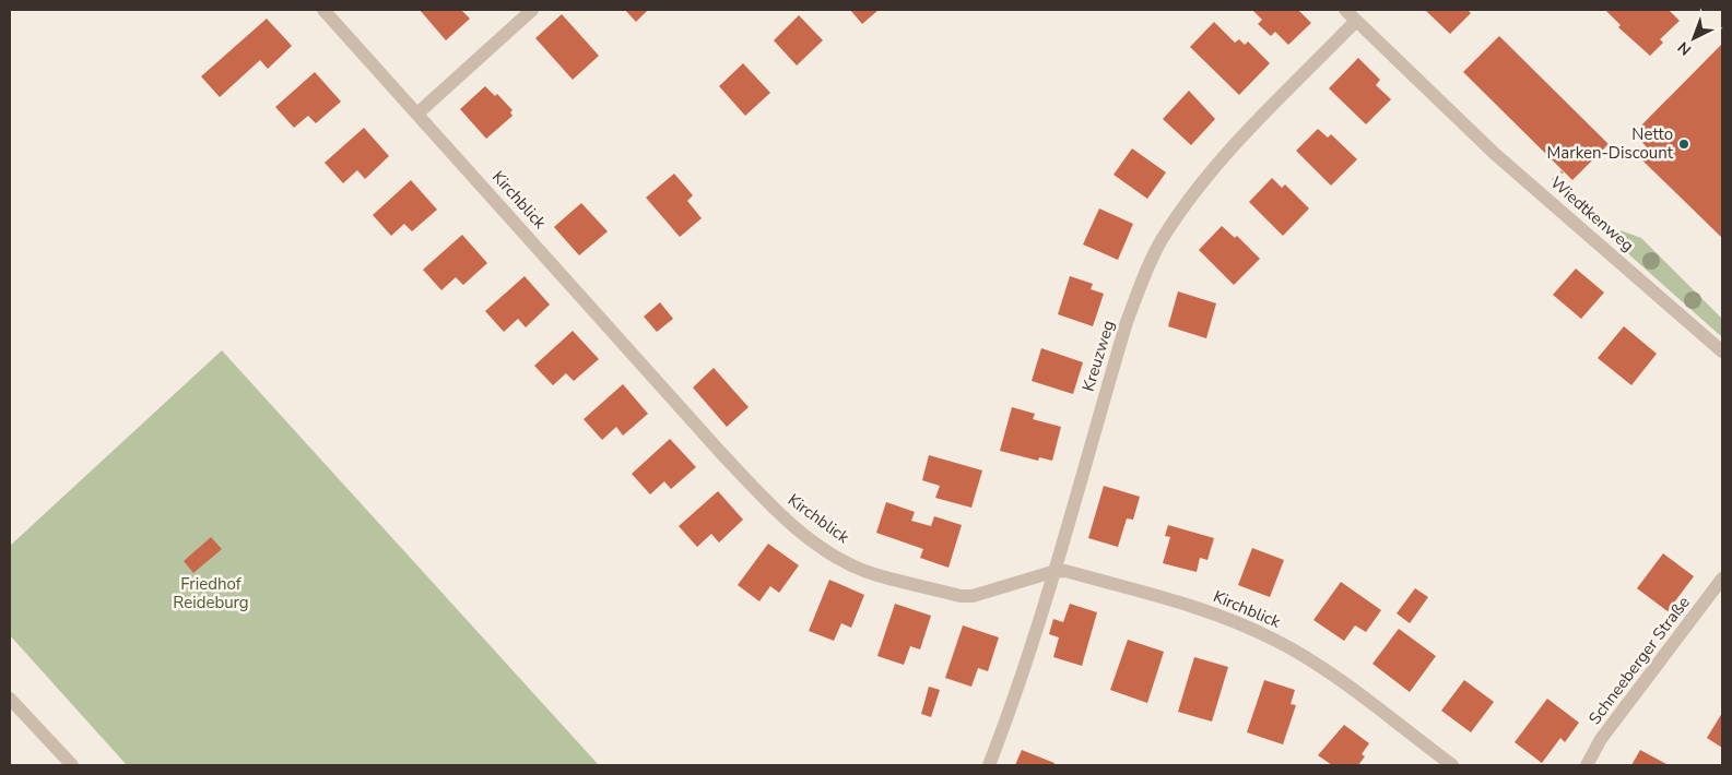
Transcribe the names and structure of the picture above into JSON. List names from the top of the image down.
{
  "streets": {
    "street": [
      "Kirchblick",
      "Wiedtkenweg",
      "Kreuzweg",
      "Schneeberger Straße"
    ]
  },
  "crossings": [
    ["Kirchblick", "Kreuzweg"],
    ["Wiedtkenweg", "Kreuzweg"]
  ],
  "parks": ["Friedhof Reideburg"],
  "places": ["Netto Marken-Discount"],
  "north": "bottom left"
}
